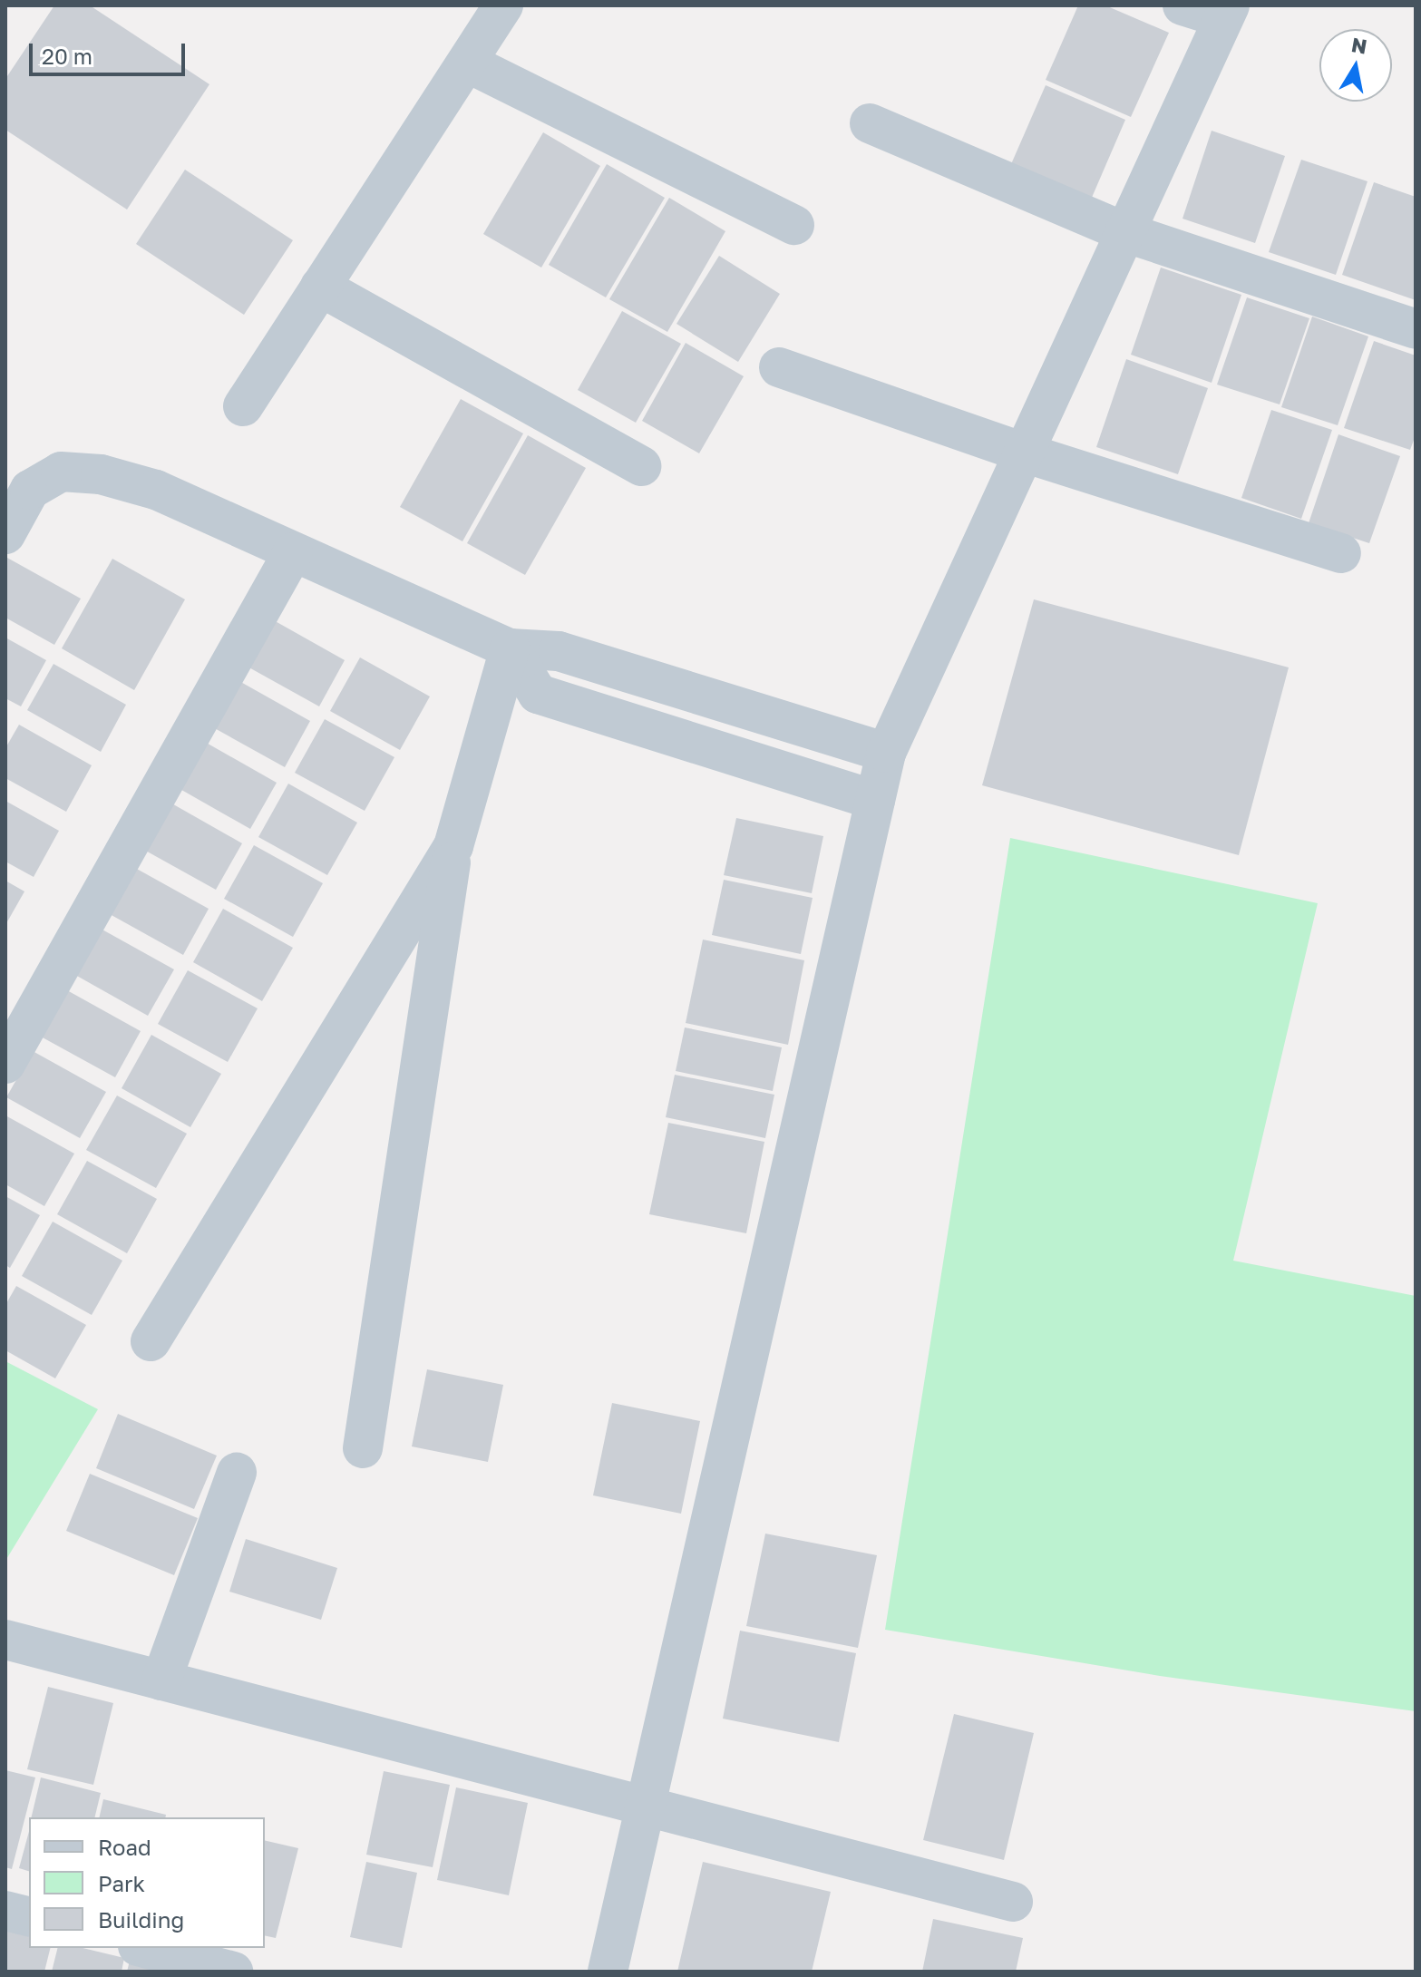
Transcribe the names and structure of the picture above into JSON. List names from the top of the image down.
{
  "legend": ["Road", "Park", "Building"],
  "scale_bar": "20 m",
  "north": "top"
}
